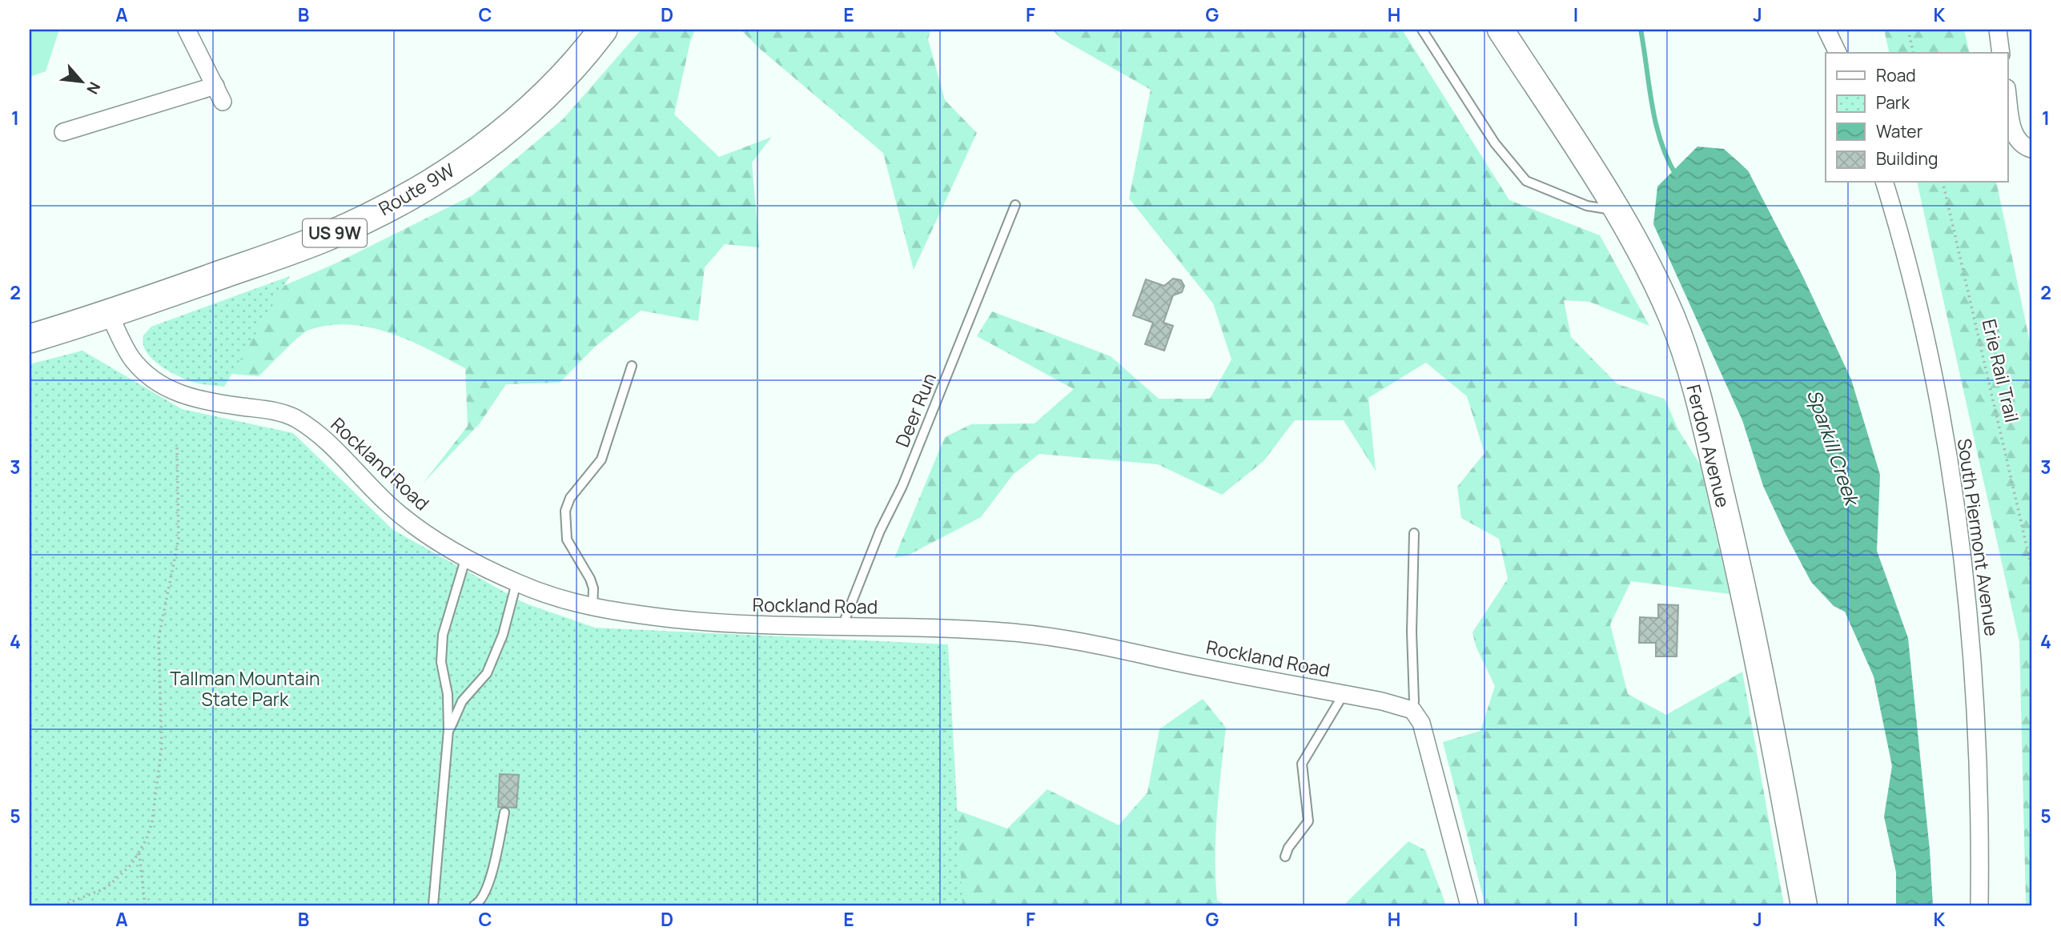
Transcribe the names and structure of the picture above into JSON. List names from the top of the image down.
{
  "streets": {
    "main road": ["Route 9W", "US 9W"],
    "street": ["Ferdon Avenue", "Rockland Road", "South Piermont Avenue"],
    "lane": ["Deer Run"],
    "path": ["Erie Rail Trail"]
  },
  "crossings": [
    ["Route 9W", "Rockland Road"],
    ["Deer Run", "Rockland Road"]
  ],
  "water": ["Sparkill Creek"],
  "parks": ["Tallman Mountain State Park"],
  "legend": [
    "Road",
    "Park",
    "Water",
    "Building"
  ],
  "north": "bottom right",
  "grid": {
    "columns": [
      "A",
      "B",
      "C",
      "D",
      "E",
      "F",
      "G",
      "H",
      "I",
      "J",
      "K"
    ],
    "rows": [
      "1",
      "2",
      "3",
      "4",
      "5"
    ]
  }
}
